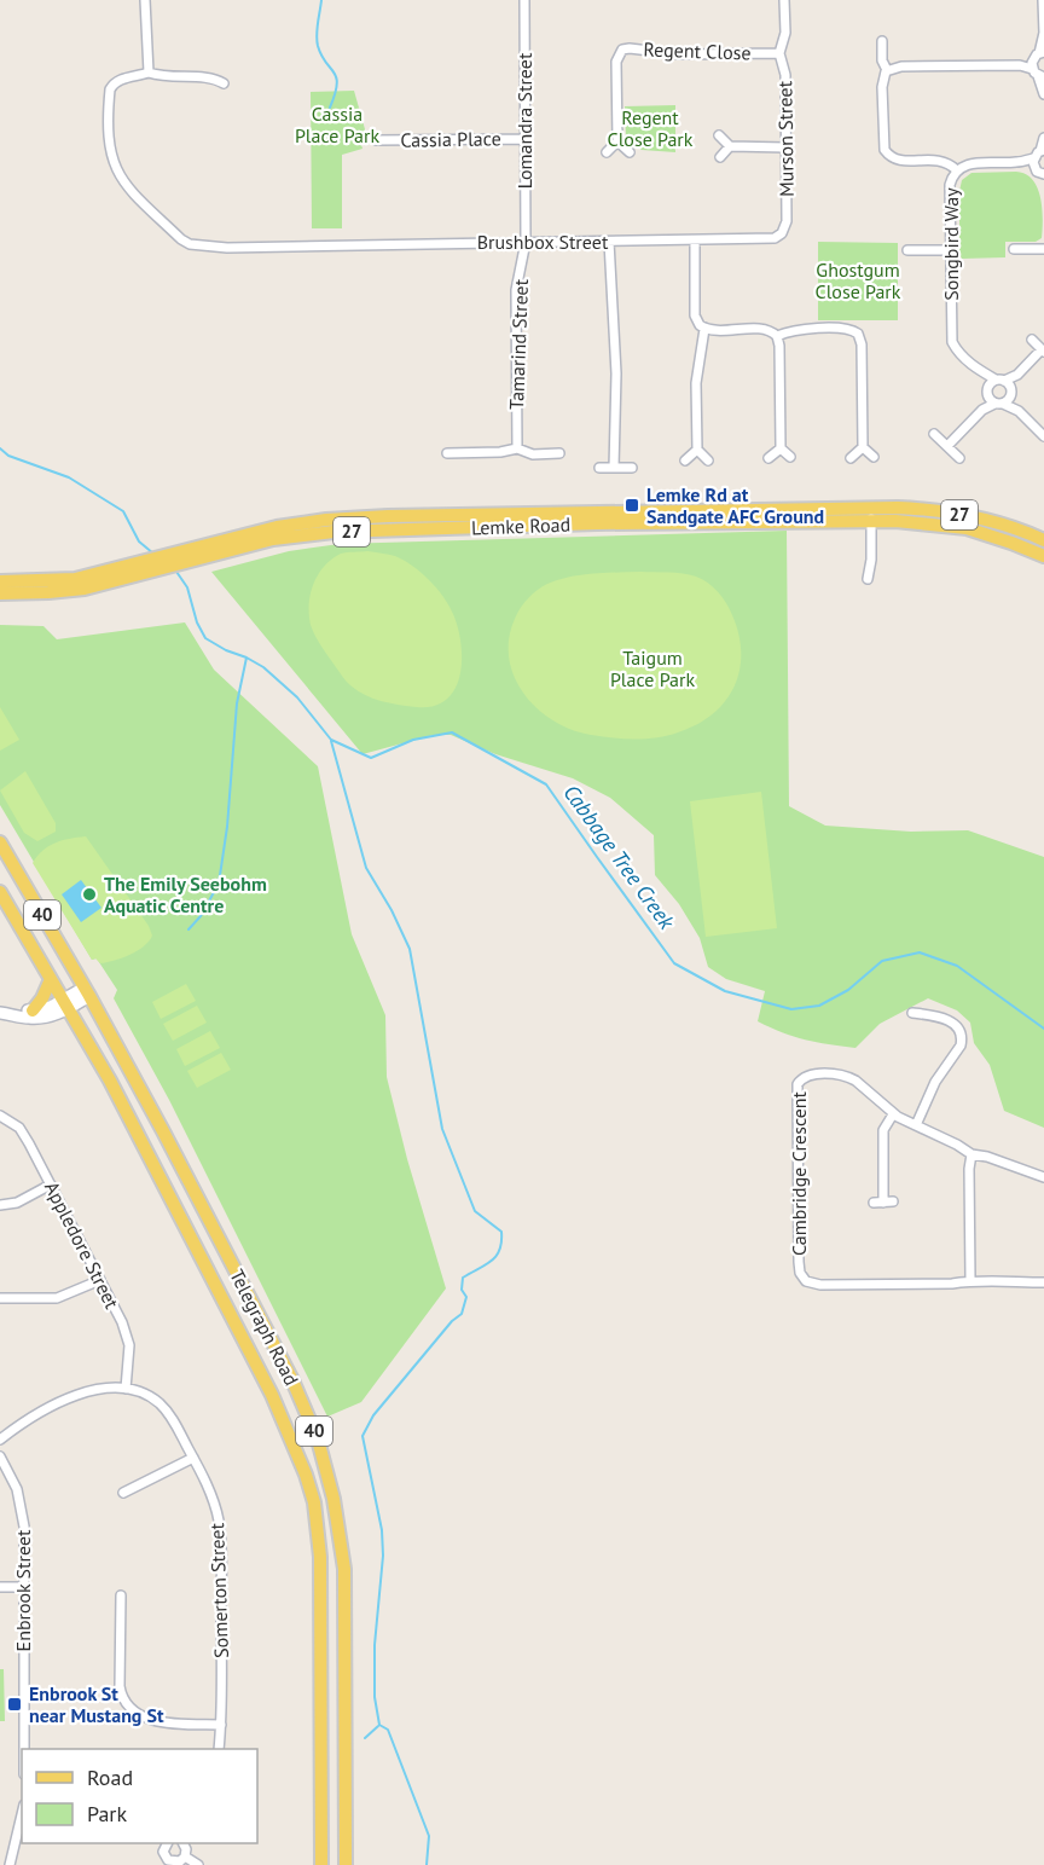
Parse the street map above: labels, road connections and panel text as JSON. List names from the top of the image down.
{
  "streets": {
    "main road": [
      "27",
      "Lemke Road",
      "40",
      "Telegraph Road"
    ],
    "street": [
      "Regent Close",
      "Lomandra Street",
      "Cassia Place",
      "Murson Street",
      "Brushbox Street",
      "Songbird Way",
      "Tamarind Street",
      "Cambridge Crescent",
      "Appledore Street",
      "Enbrook Street",
      "Somerton Street"
    ]
  },
  "crossings": [
    ["Regent Close", "Murson Street"],
    ["Lomandra Street", "Cassia Place"],
    ["Lomandra Street", "Brushbox Street"],
    ["Lomandra Street", "Tamarind Street"],
    ["Murson Street", "Brushbox Street"],
    ["Brushbox Street", "Tamarind Street"],
    ["Appledore Street", "Somerton Street"]
  ],
  "water": ["Cabbage Tree Creek"],
  "parks": [
    "Cassia Place Park",
    "Regent Close Park",
    "Ghostgum Close Park",
    "Taigum Place Park"
  ],
  "places": {
    "transit": ["Lemke Rd at Sandgate AFC Ground", "Enbrook St near Mustang St"],
    "other": ["The Emily Seebohm Aquatic Centre"]
  },
  "legend": ["Road", "Park"]
}
